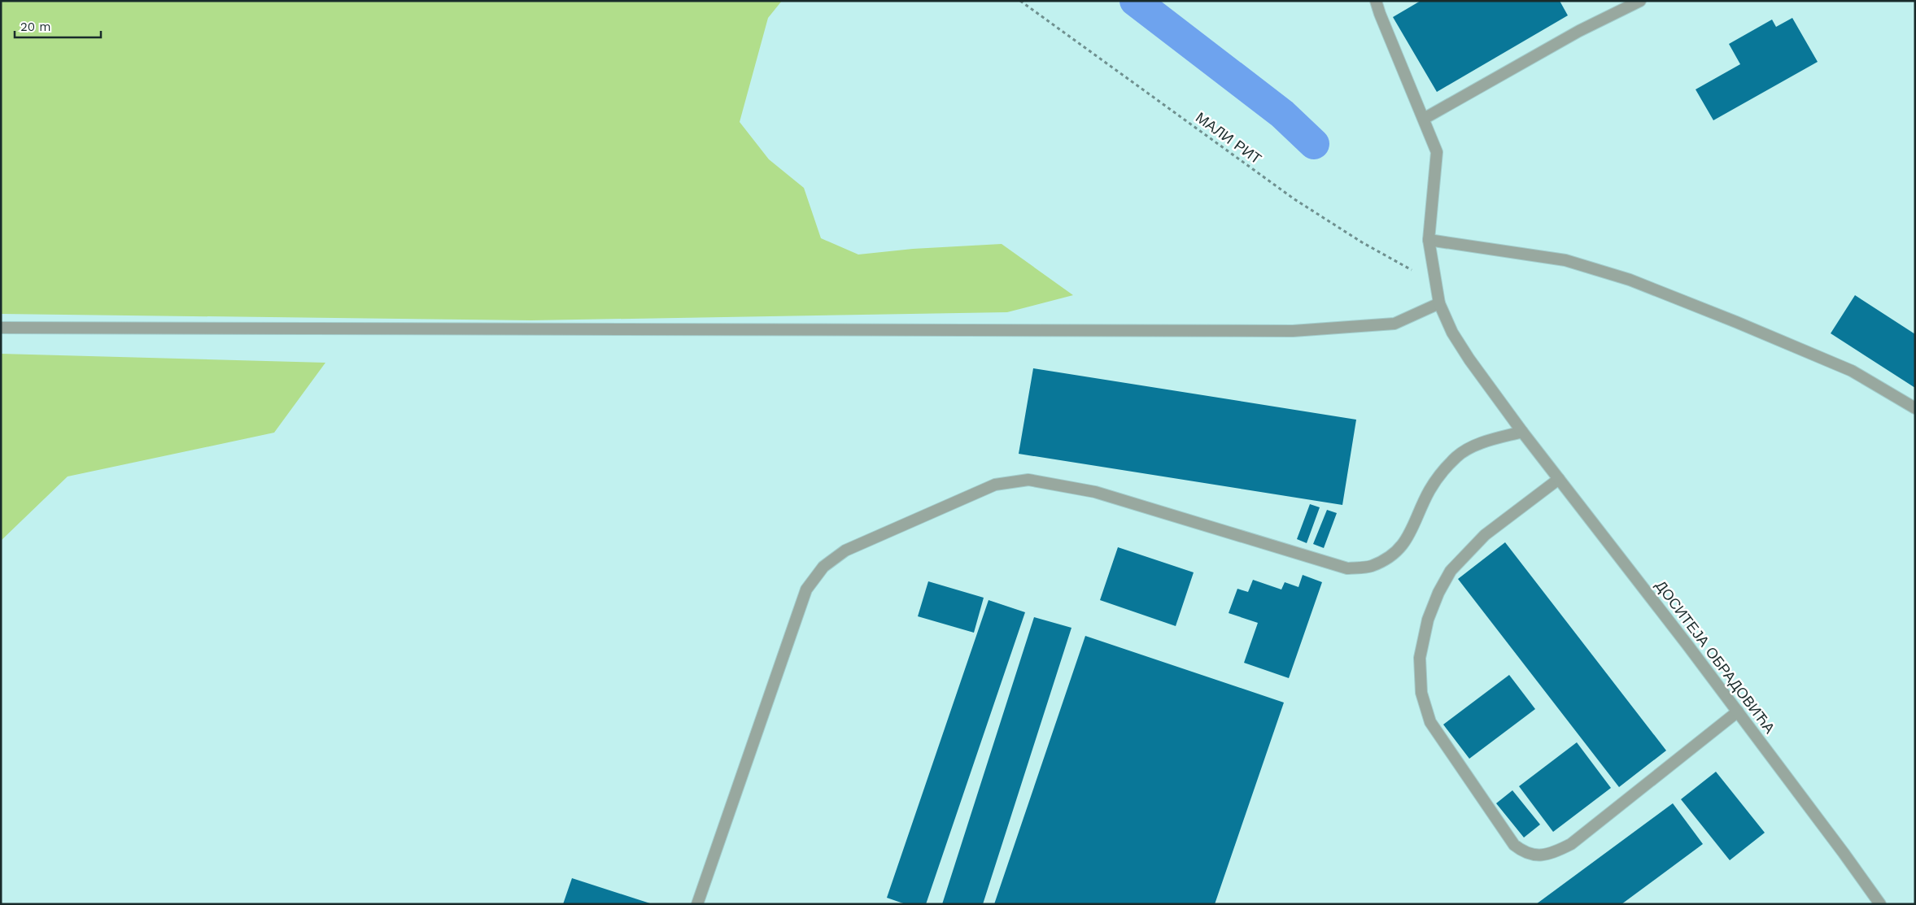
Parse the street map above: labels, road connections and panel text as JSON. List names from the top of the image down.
{
  "streets": {
    "street": ["ДОСИТЕЈА ОБРАДОВИЋА"],
    "path": ["МАЛИ РИТ"]
  },
  "crossings": [
    ["МАЛИ РИТ", "ДОСИТЕЈА ОБРАДОВИЋА"]
  ],
  "scale_bar": "20 m"
}
